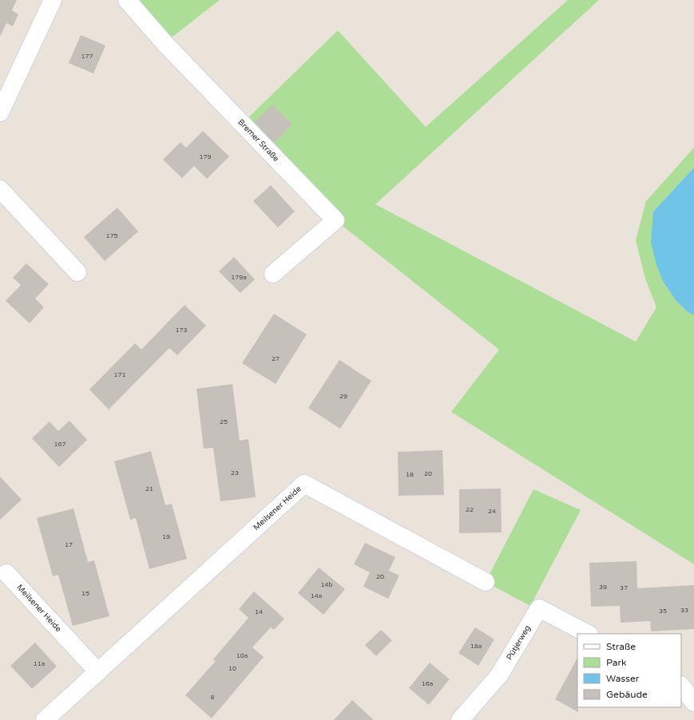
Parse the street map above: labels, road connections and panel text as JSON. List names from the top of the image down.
{
  "streets": {
    "street": ["Bremer Straße", "Meilsener Heide", "Pütjerweg"]
  },
  "house_numbers": [
    "177",
    "179",
    "175",
    "179a",
    "173",
    "27",
    "171",
    "29",
    "25",
    "167",
    "23",
    "20",
    "18",
    "21",
    "22",
    "24",
    "19",
    "17",
    "20",
    "14b",
    "39",
    "37",
    "15",
    "14a",
    "33",
    "35",
    "14",
    "18a",
    "10a",
    "11a",
    "10",
    "16a",
    "8"
  ],
  "legend": [
    "Straße",
    "Park",
    "Wasser",
    "Gebäude"
  ]
}
